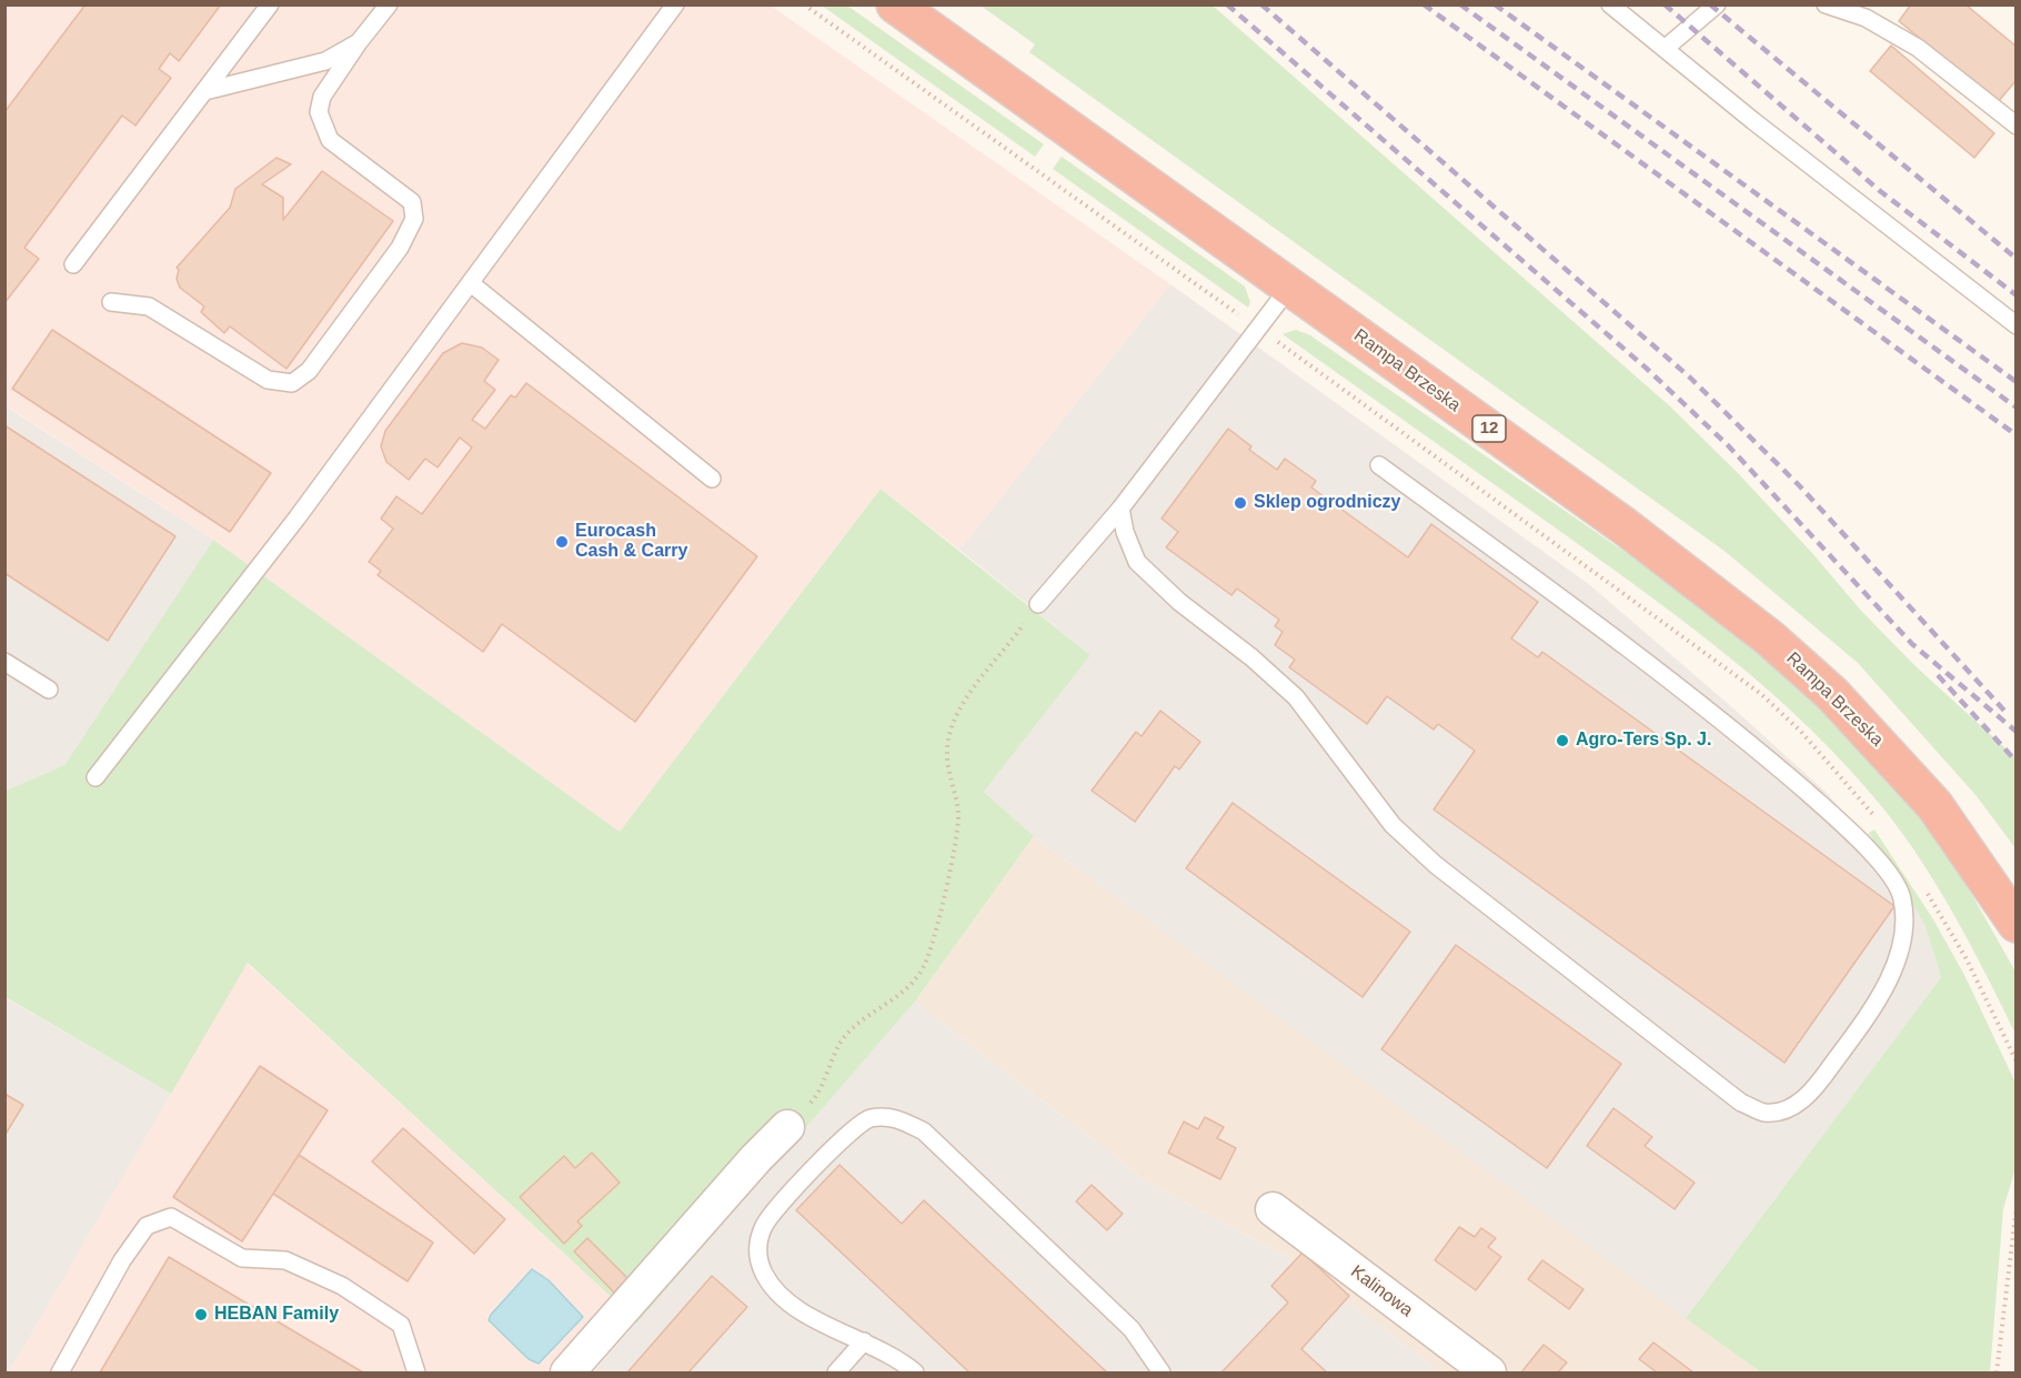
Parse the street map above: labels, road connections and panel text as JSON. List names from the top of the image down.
{
  "streets": {
    "highway": ["Rampa Brzeska", "12"],
    "street": ["Kalinowa"]
  },
  "places": [
    "Sklep ogrodniczy",
    "Eurocash Cash & Carry",
    "Agro-Ters Sp. J.",
    "HEBAN Family"
  ]
}
